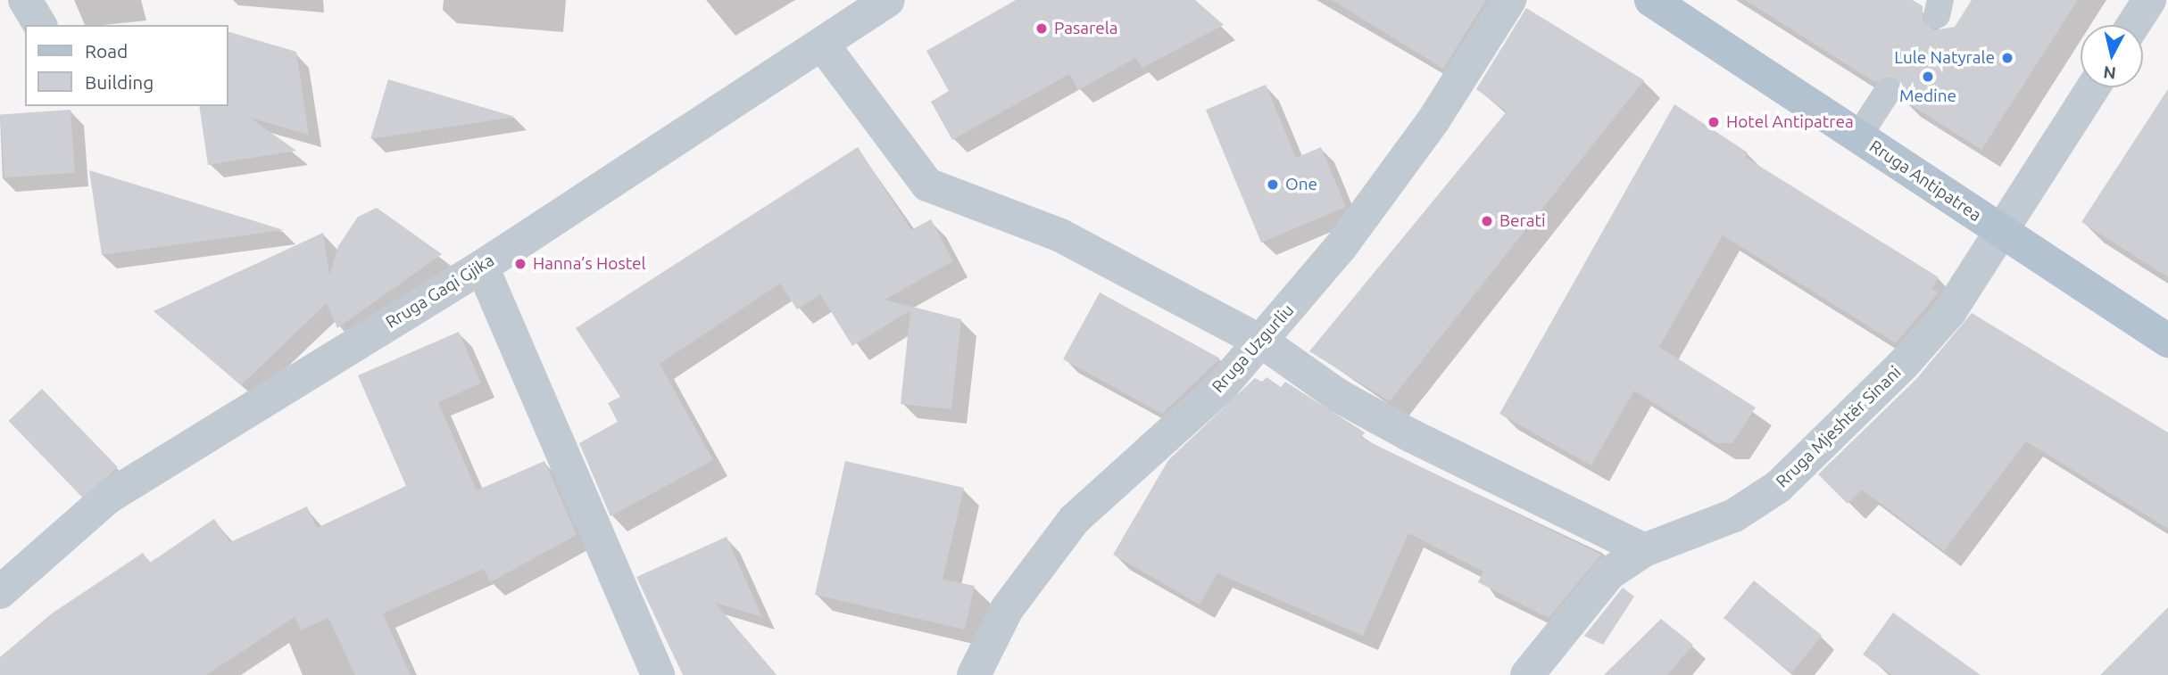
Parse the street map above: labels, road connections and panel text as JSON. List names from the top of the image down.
{
  "streets": {
    "main road": ["Rruga Antipatrea"],
    "street": ["Rruga Gaqi Gjika", "Rruga Uzgurliu", "Rruga Mjeshtër Sinani"]
  },
  "crossings": [
    ["Rruga Antipatrea", "Rruga Mjeshtër Sinani"]
  ],
  "places": [
    "Pasarela",
    "Lule Natyrale",
    "Medine",
    "Hotel Antipatrea",
    "One",
    "Berati",
    "Hanna’s Hostel"
  ],
  "legend": ["Road", "Building"],
  "north": "bottom"
}
